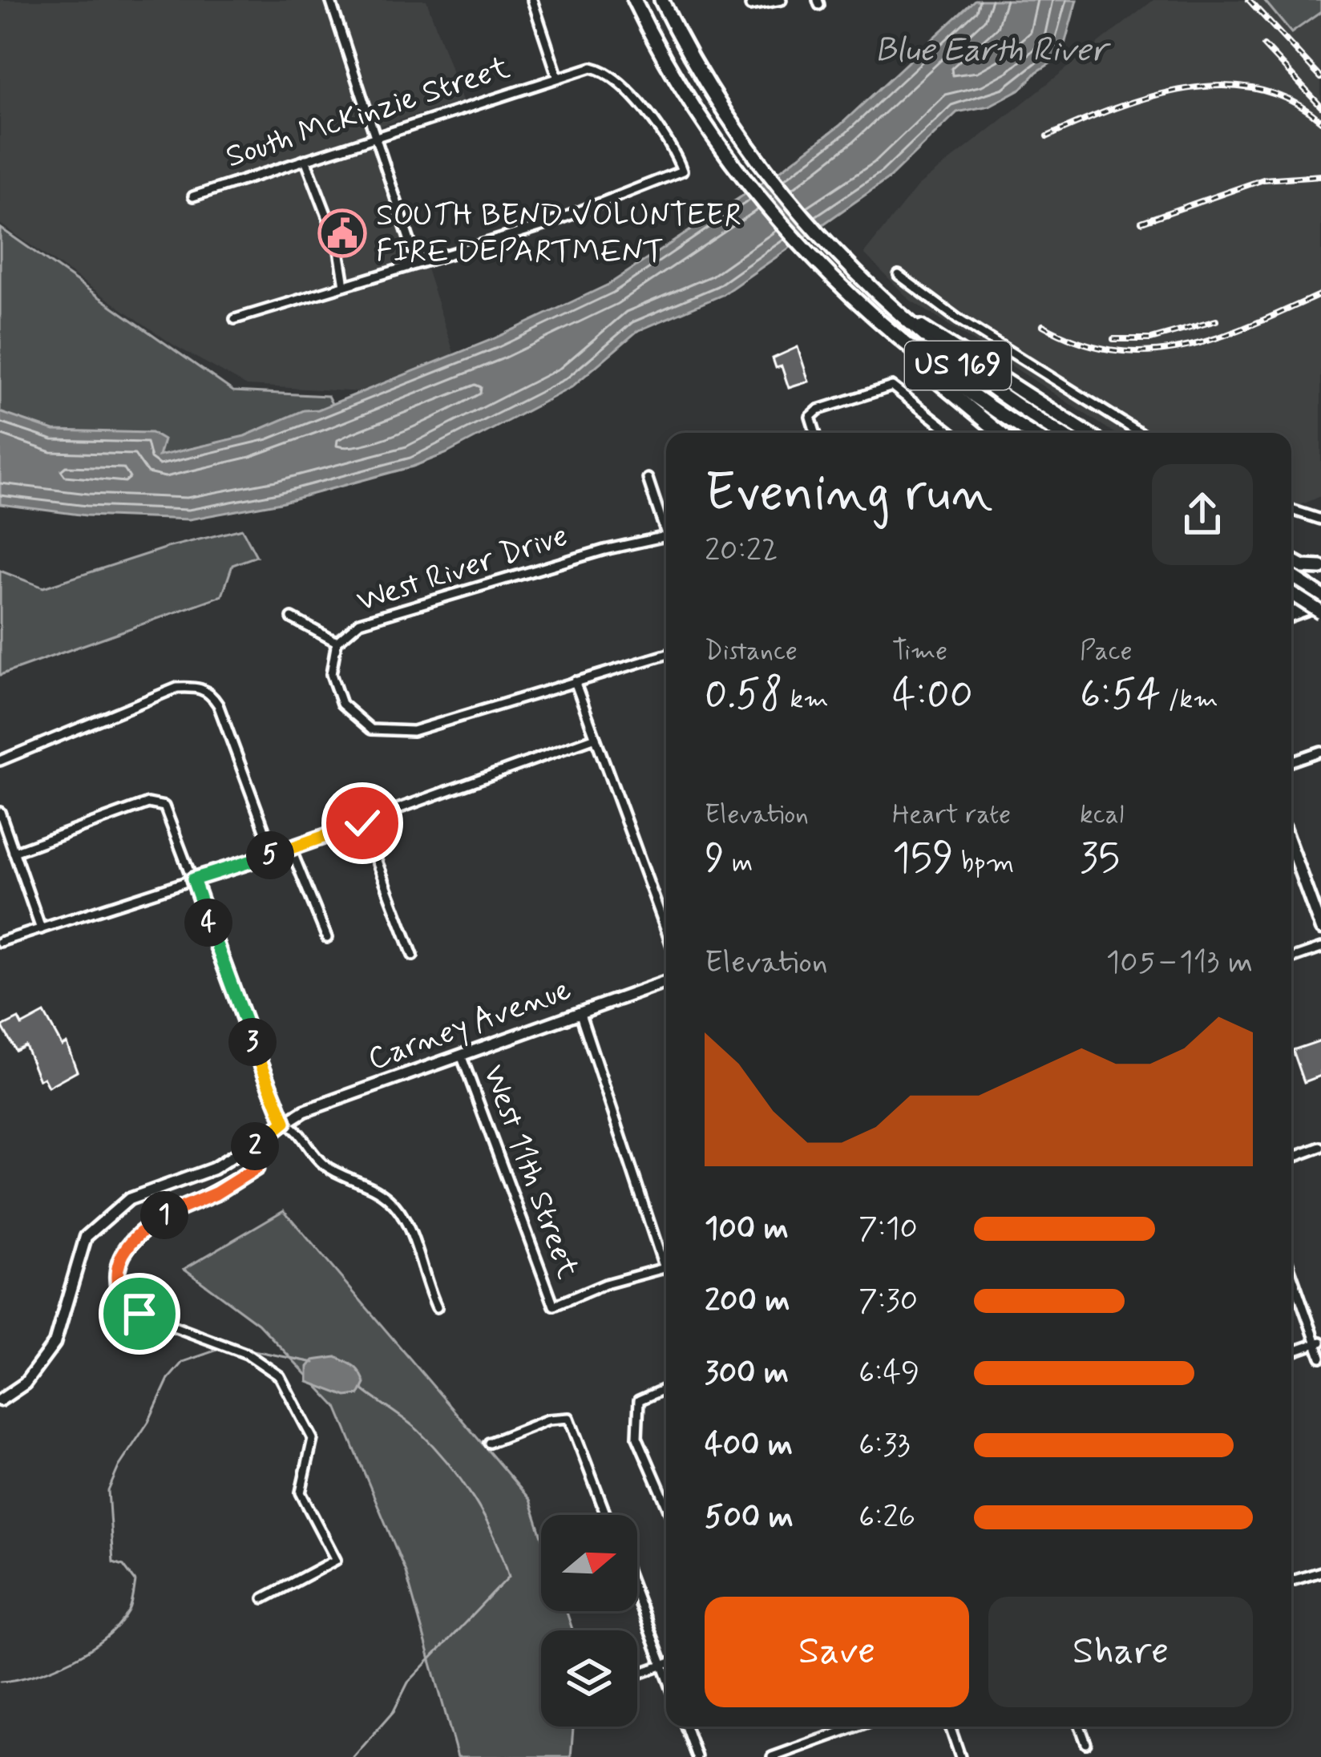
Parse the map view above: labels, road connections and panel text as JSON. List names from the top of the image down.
{
  "streets": {
    "highway": ["US 169"],
    "main road": ["Carney Avenue"],
    "street": ["South McKinzie Street", "West River Drive", "West 11th Street"]
  },
  "crossings": [
    ["Carney Avenue", "West 11th Street"]
  ],
  "water": ["Blue Earth River"],
  "places": {
    "public building": ["SOUTH BEND VOLUNTEER FIRE DEPARTMENT"]
  },
  "north": "right",
  "page": {
    "heading": ["Evening run", "20:22"],
    "stats": [
      ["Distance", "0.58 km"],
      ["Time", "4:00"],
      ["Pace", "6:54 /km"],
      ["Elevation", "9 m"],
      ["Heart rate", "159 bpm"],
      ["kcal", "35"]
    ],
    "pins": [
      "5",
      "4",
      "3",
      "2",
      "1"
    ],
    "chart": ["Elevation", "105–113 m"],
    "list": [
      {
        "name": "100 m",
        "note": "7:10"
      },
      {
        "name": "200 m",
        "note": "7:30"
      },
      {
        "name": "300 m",
        "note": "6:49"
      },
      {
        "name": "400 m",
        "note": "6:33"
      },
      {
        "name": "500 m",
        "note": "6:26"
      }
    ],
    "buttons": ["Save", "Share"]
  }
}
